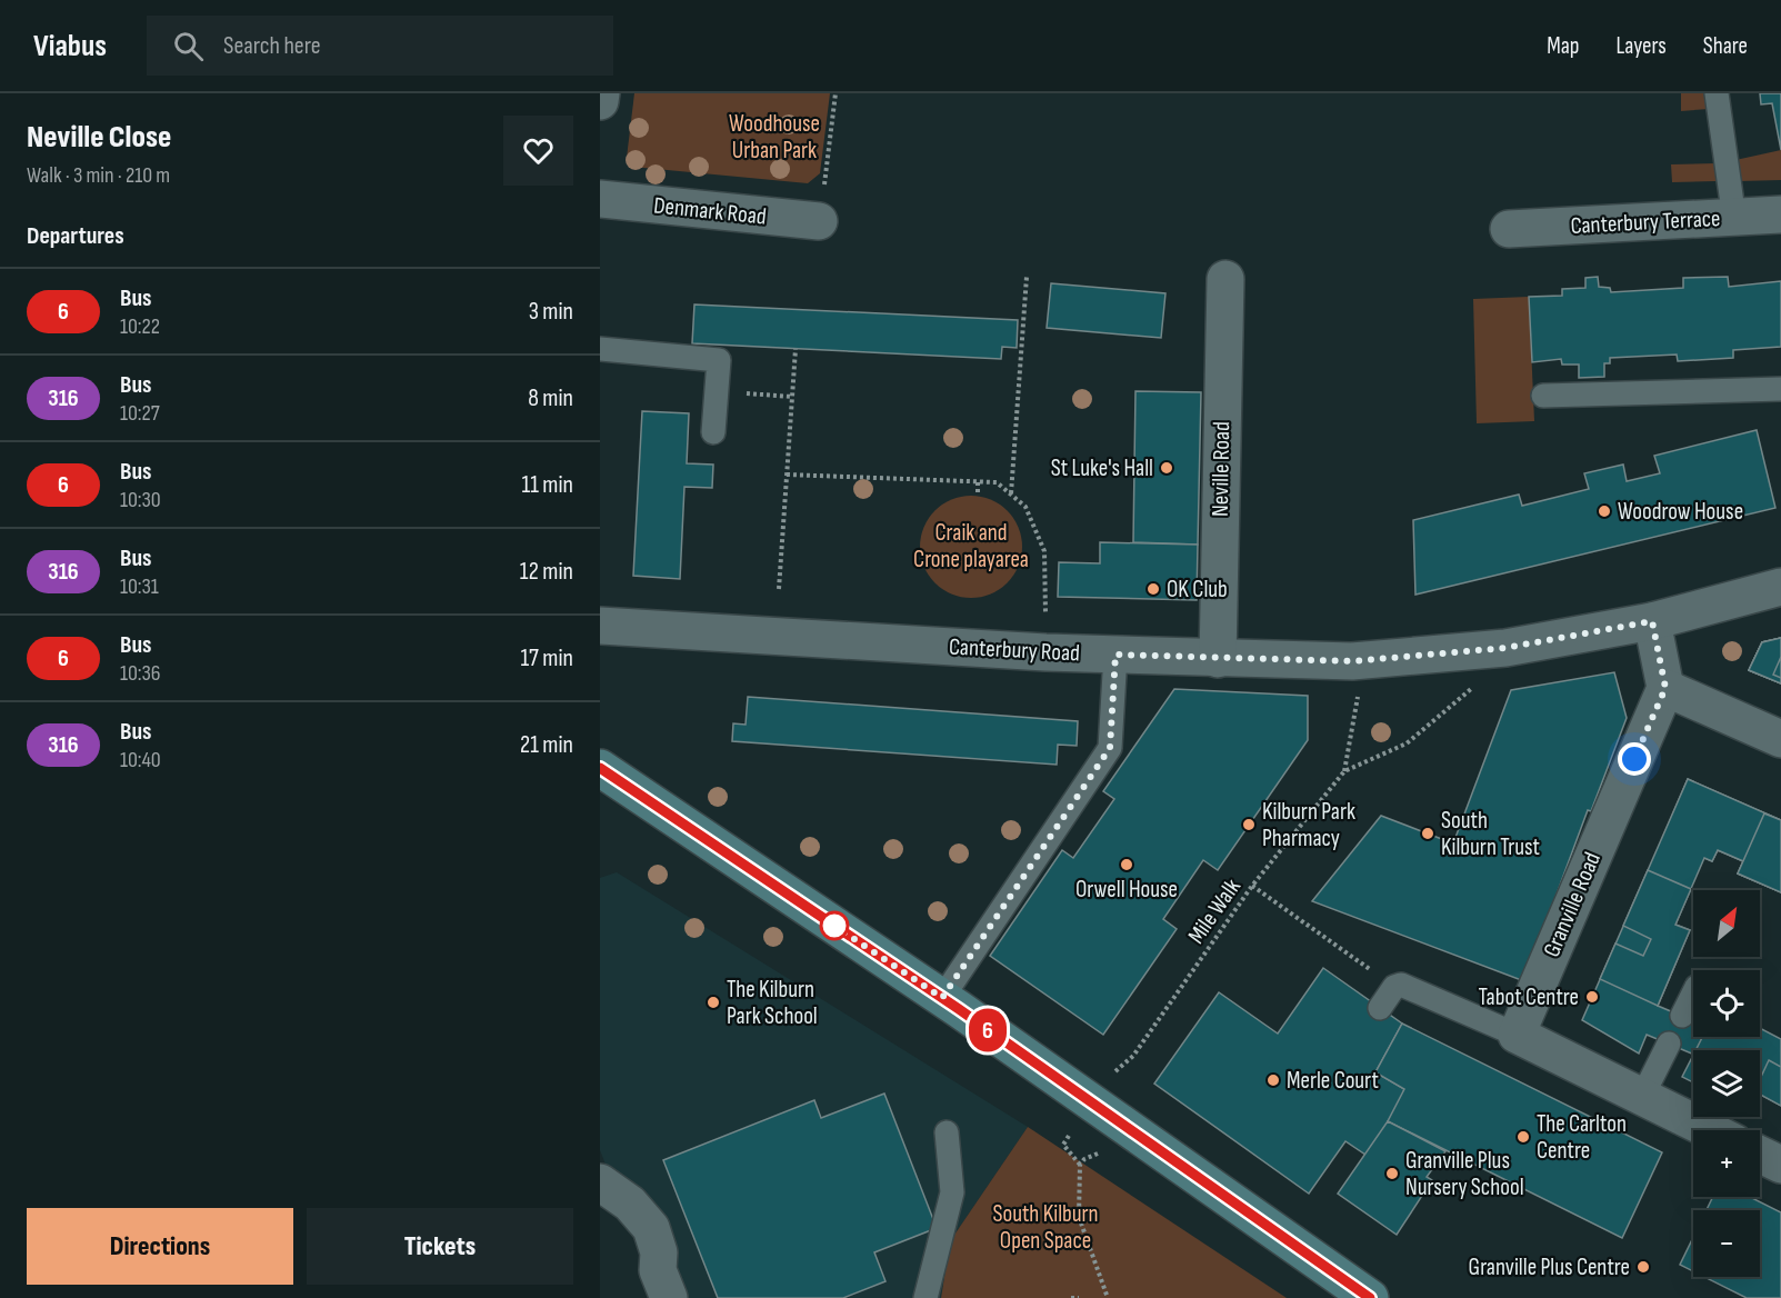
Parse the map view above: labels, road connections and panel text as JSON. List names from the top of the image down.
{
  "streets": {
    "street": [
      "Denmark Road",
      "Canterbury Terrace",
      "Neville Road",
      "Canterbury Road",
      "Granville Road"
    ],
    "path": ["Mile Walk"]
  },
  "crossings": [
    ["Neville Road", "Canterbury Road"],
    ["Canterbury Road", "Mile Walk"]
  ],
  "parks": ["Woodhouse Urban Park", "Craik and Crone playarea", "South Kilburn Open Space"],
  "places": [
    "St Luke's Hall",
    "Woodrow House",
    "OK Club",
    "Kilburn Park Pharmacy",
    "South Kilburn Trust",
    "Orwell House",
    "Tabot Centre",
    "The Kilburn Park School",
    "Merle Court",
    "The Carlton Centre",
    "Granville Plus Nursery School",
    "Granville Plus Centre"
  ],
  "lines": ["bus line 6"],
  "north": "top right",
  "page": {
    "header": "Viabus",
    "search": "Search here",
    "nav": ["Map", "Layers", "Share"],
    "heading": [
      ["Neville Close", "Walk · 3 min · 210 m"],
      "Departures"
    ],
    "on_map": "6",
    "list": [
      {
        "mark": "6",
        "name": "Bus",
        "note": "10:22",
        "value": "3 min"
      },
      {
        "mark": "316",
        "name": "Bus",
        "note": "10:27",
        "value": "8 min"
      },
      {
        "mark": "6",
        "name": "Bus",
        "note": "10:30",
        "value": "11 min"
      },
      {
        "mark": "316",
        "name": "Bus",
        "note": "10:31",
        "value": "12 min"
      },
      {
        "mark": "6",
        "name": "Bus",
        "note": "10:36",
        "value": "17 min"
      },
      {
        "mark": "316",
        "name": "Bus",
        "note": "10:40",
        "value": "21 min"
      }
    ],
    "map_buttons": ["+", "−"],
    "buttons": ["Directions", "Tickets"]
  }
}
